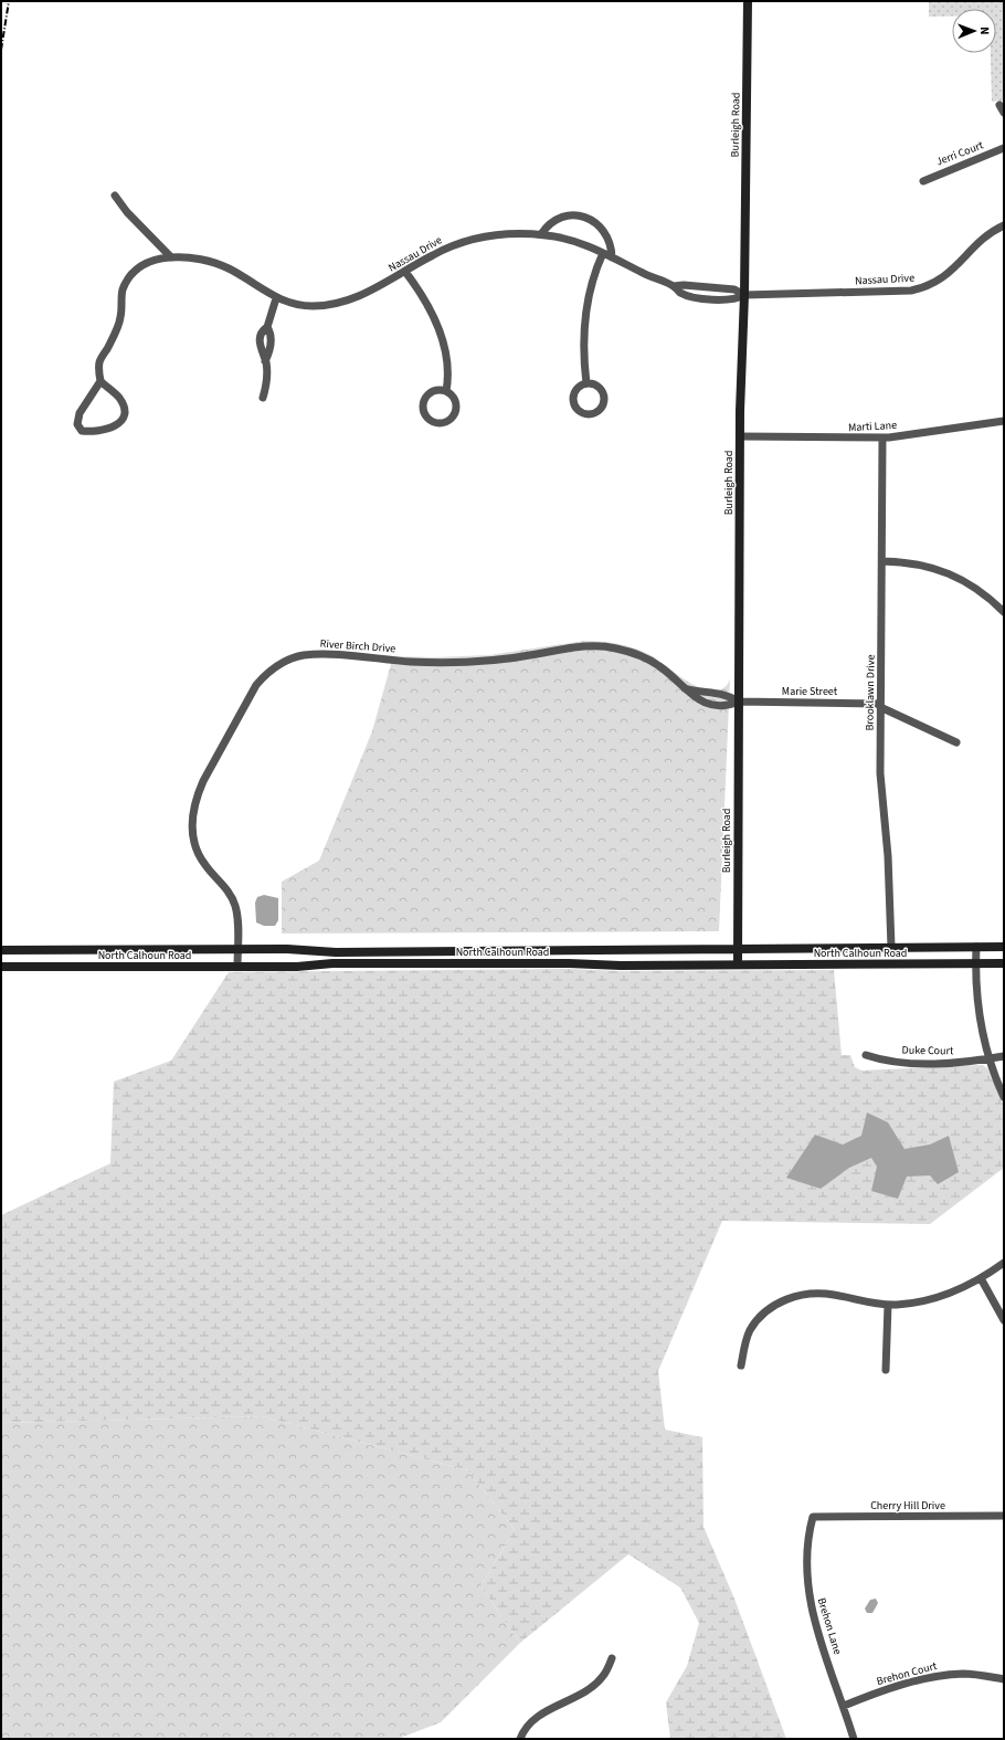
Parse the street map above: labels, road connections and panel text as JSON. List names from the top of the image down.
{
  "streets": {
    "main road": ["Burleigh Road", "North Calhoun Road"],
    "street": [
      "Jerri Court",
      "Nassau Drive",
      "Marti Lane",
      "River Birch Drive",
      "Marie Street",
      "Brooklawn Drive",
      "Duke Court",
      "Cherry Hill Drive",
      "Brehon Lane",
      "Brehon Court"
    ]
  },
  "crossings": [
    ["Burleigh Road", "Nassau Drive"],
    ["Burleigh Road", "Marti Lane"],
    ["Burleigh Road", "River Birch Drive"],
    ["Burleigh Road", "Marie Street"],
    ["Burleigh Road", "North Calhoun Road"],
    ["Marti Lane", "Brooklawn Drive"],
    ["River Birch Drive", "Marie Street"],
    ["River Birch Drive", "North Calhoun Road"],
    ["Marie Street", "Brooklawn Drive"],
    ["Brooklawn Drive", "North Calhoun Road"],
    ["Cherry Hill Drive", "Brehon Lane"],
    ["Brehon Lane", "Brehon Court"]
  ],
  "north": "right"
}
